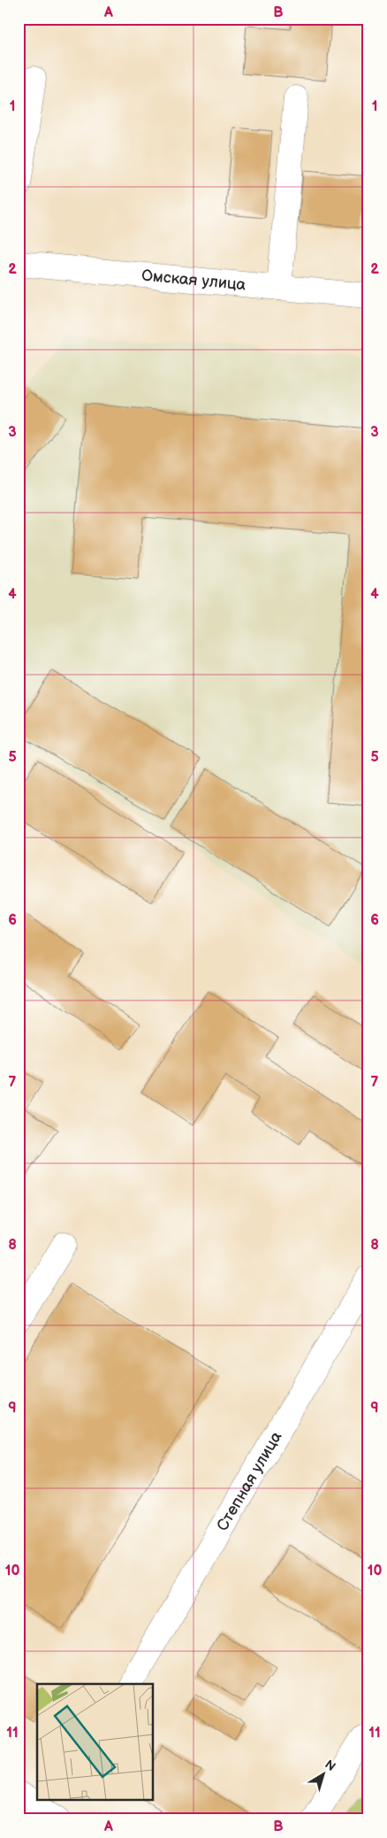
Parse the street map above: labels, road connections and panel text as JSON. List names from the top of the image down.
{
  "streets": {
    "street": ["Омская улица", "Степная улица"]
  },
  "north": "top right",
  "grid": {
    "columns": ["A", "B"],
    "rows": [
      "1",
      "2",
      "3",
      "4",
      "5",
      "6",
      "7",
      "8",
      "9",
      "10",
      "11"
    ]
  }
}
